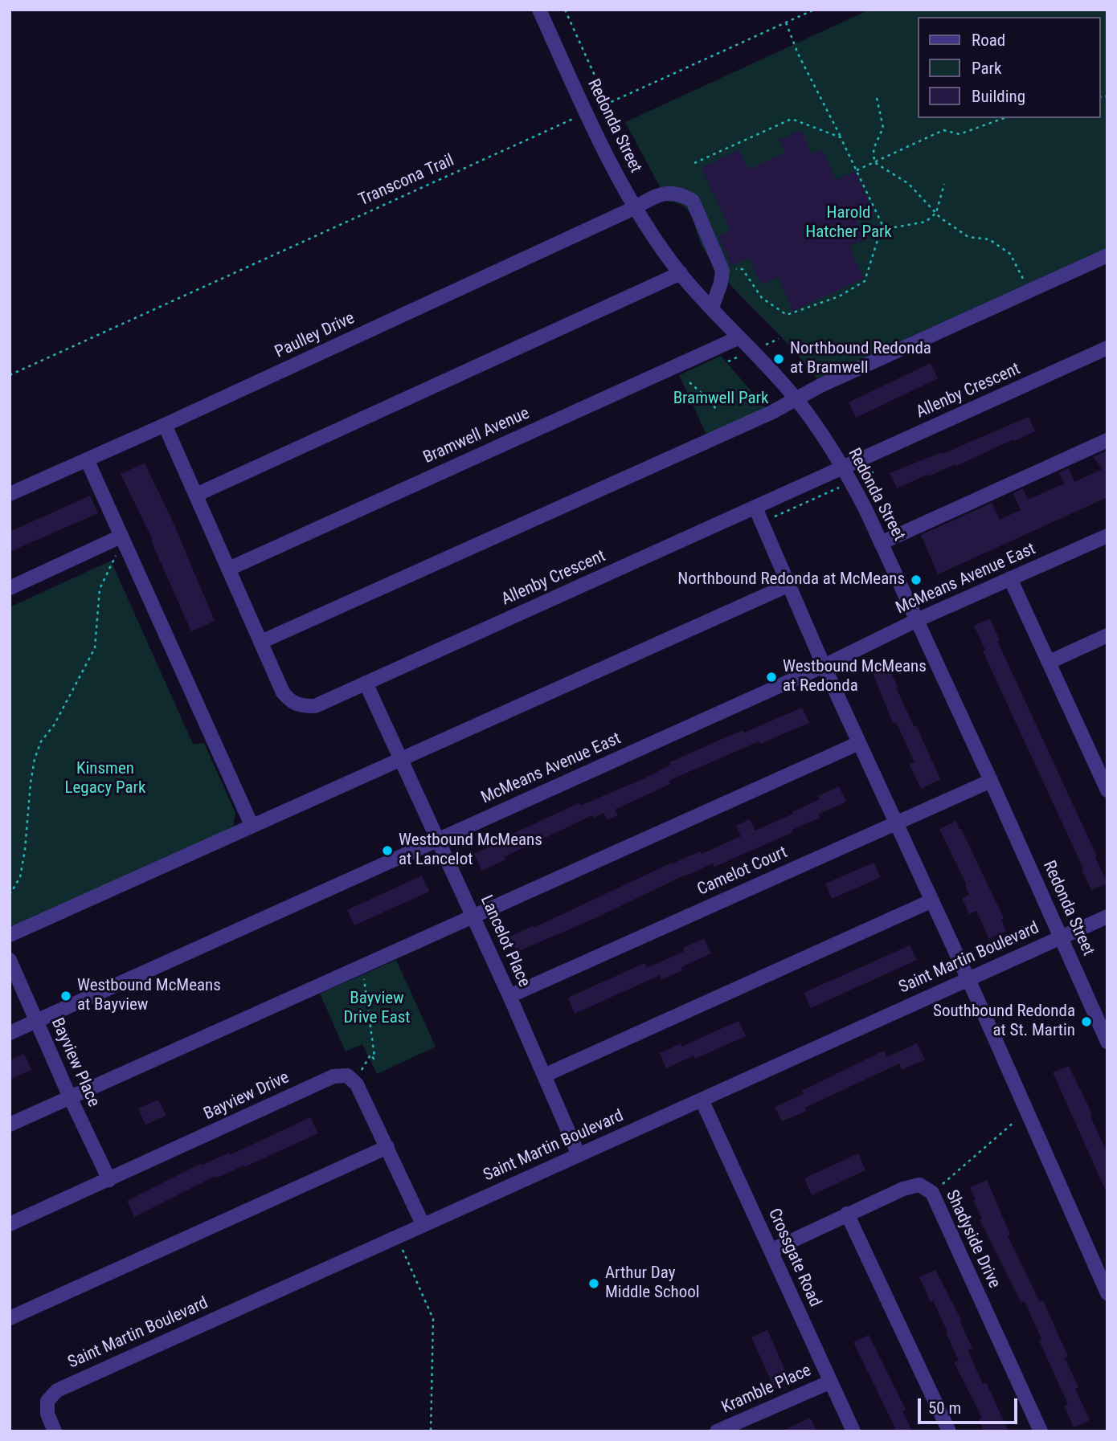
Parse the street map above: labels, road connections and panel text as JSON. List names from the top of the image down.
{
  "streets": {
    "street": [
      "Redonda Street",
      "Paulley Drive",
      "Allenby Crescent",
      "Bramwell Avenue",
      "McMeans Avenue East",
      "Camelot Court",
      "Lancelot Place",
      "Saint Martin Boulevard",
      "Bayview Place",
      "Bayview Drive",
      "Shadyside Drive",
      "Crossgate Road",
      "Kramble Place"
    ],
    "path": ["Transcona Trail"]
  },
  "crossings": [
    ["Redonda Street", "Transcona Trail"],
    ["Redonda Street", "Paulley Drive"],
    ["Redonda Street", "Allenby Crescent"],
    ["Redonda Street", "Bramwell Avenue"],
    ["Redonda Street", "McMeans Avenue East"],
    ["Redonda Street", "Camelot Court"],
    ["Redonda Street", "Saint Martin Boulevard"],
    ["Paulley Drive", "Allenby Crescent"],
    ["Allenby Crescent", "Bramwell Avenue"],
    ["Allenby Crescent", "Lancelot Place"],
    ["McMeans Avenue East", "Lancelot Place"],
    ["McMeans Avenue East", "Bayview Place"],
    ["Camelot Court", "Lancelot Place"],
    ["Lancelot Place", "Saint Martin Boulevard"],
    ["Saint Martin Boulevard", "Crossgate Road"],
    ["Bayview Place", "Bayview Drive"],
    ["Shadyside Drive", "Crossgate Road"],
    ["Crossgate Road", "Kramble Place"]
  ],
  "parks": [
    "Harold Hatcher Park",
    "Bramwell Park",
    "Kinsmen Legacy Park",
    "Bayview Drive East"
  ],
  "places": [
    "Northbound Redonda at Bramwell",
    "Northbound Redonda at McMeans",
    "Westbound McMeans at Redonda",
    "Westbound McMeans at Lancelot",
    "Westbound McMeans at Bayview",
    "Southbound Redonda at St. Martin",
    "Arthur Day Middle School"
  ],
  "legend": ["Road", "Park", "Building"],
  "scale_bar": "50 m"
}
